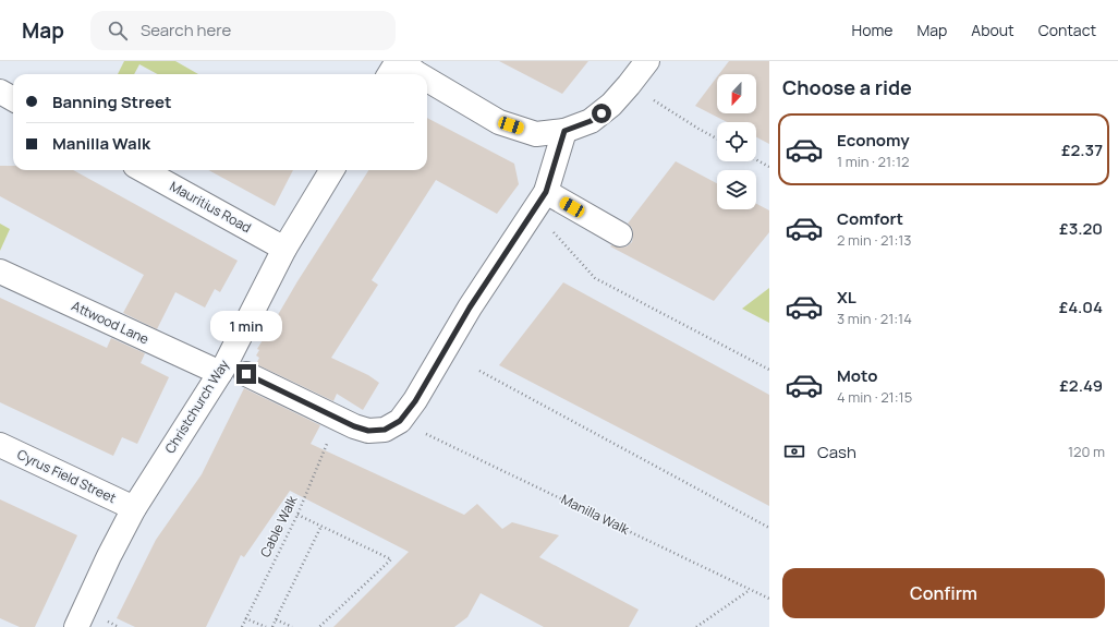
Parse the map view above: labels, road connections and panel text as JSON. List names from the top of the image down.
{
  "streets": {
    "street": [
      "Mauritius Road",
      "Attwood Lane",
      "Christchurch Way",
      "Cyrus Field Street"
    ],
    "path": ["Manilla Walk", "Cable Walk"]
  },
  "crossings": [
    ["Mauritius Road", "Christchurch Way"],
    ["Attwood Lane", "Christchurch Way"],
    ["Christchurch Way", "Cyrus Field Street"]
  ],
  "north": "bottom",
  "page": {
    "header": "Map",
    "search": "Search here",
    "nav": [
      "Home",
      "Map",
      "About",
      "Contact"
    ],
    "heading": "Choose a ride",
    "banner": ["Banning Street", "Manilla Walk"],
    "list": [
      {
        "name": "Economy",
        "note": "1 min · 21:12",
        "value": "£2.37"
      },
      {
        "name": "Comfort",
        "note": "2 min · 21:13",
        "value": "£3.20"
      },
      {
        "name": "XL",
        "note": "3 min · 21:14",
        "value": "£4.04"
      },
      {
        "name": "Moto",
        "note": "4 min · 21:15",
        "value": "£2.49"
      }
    ],
    "bubble": "1 min",
    "pay": ["Cash", "120 m"],
    "buttons": "Confirm"
  }
}
